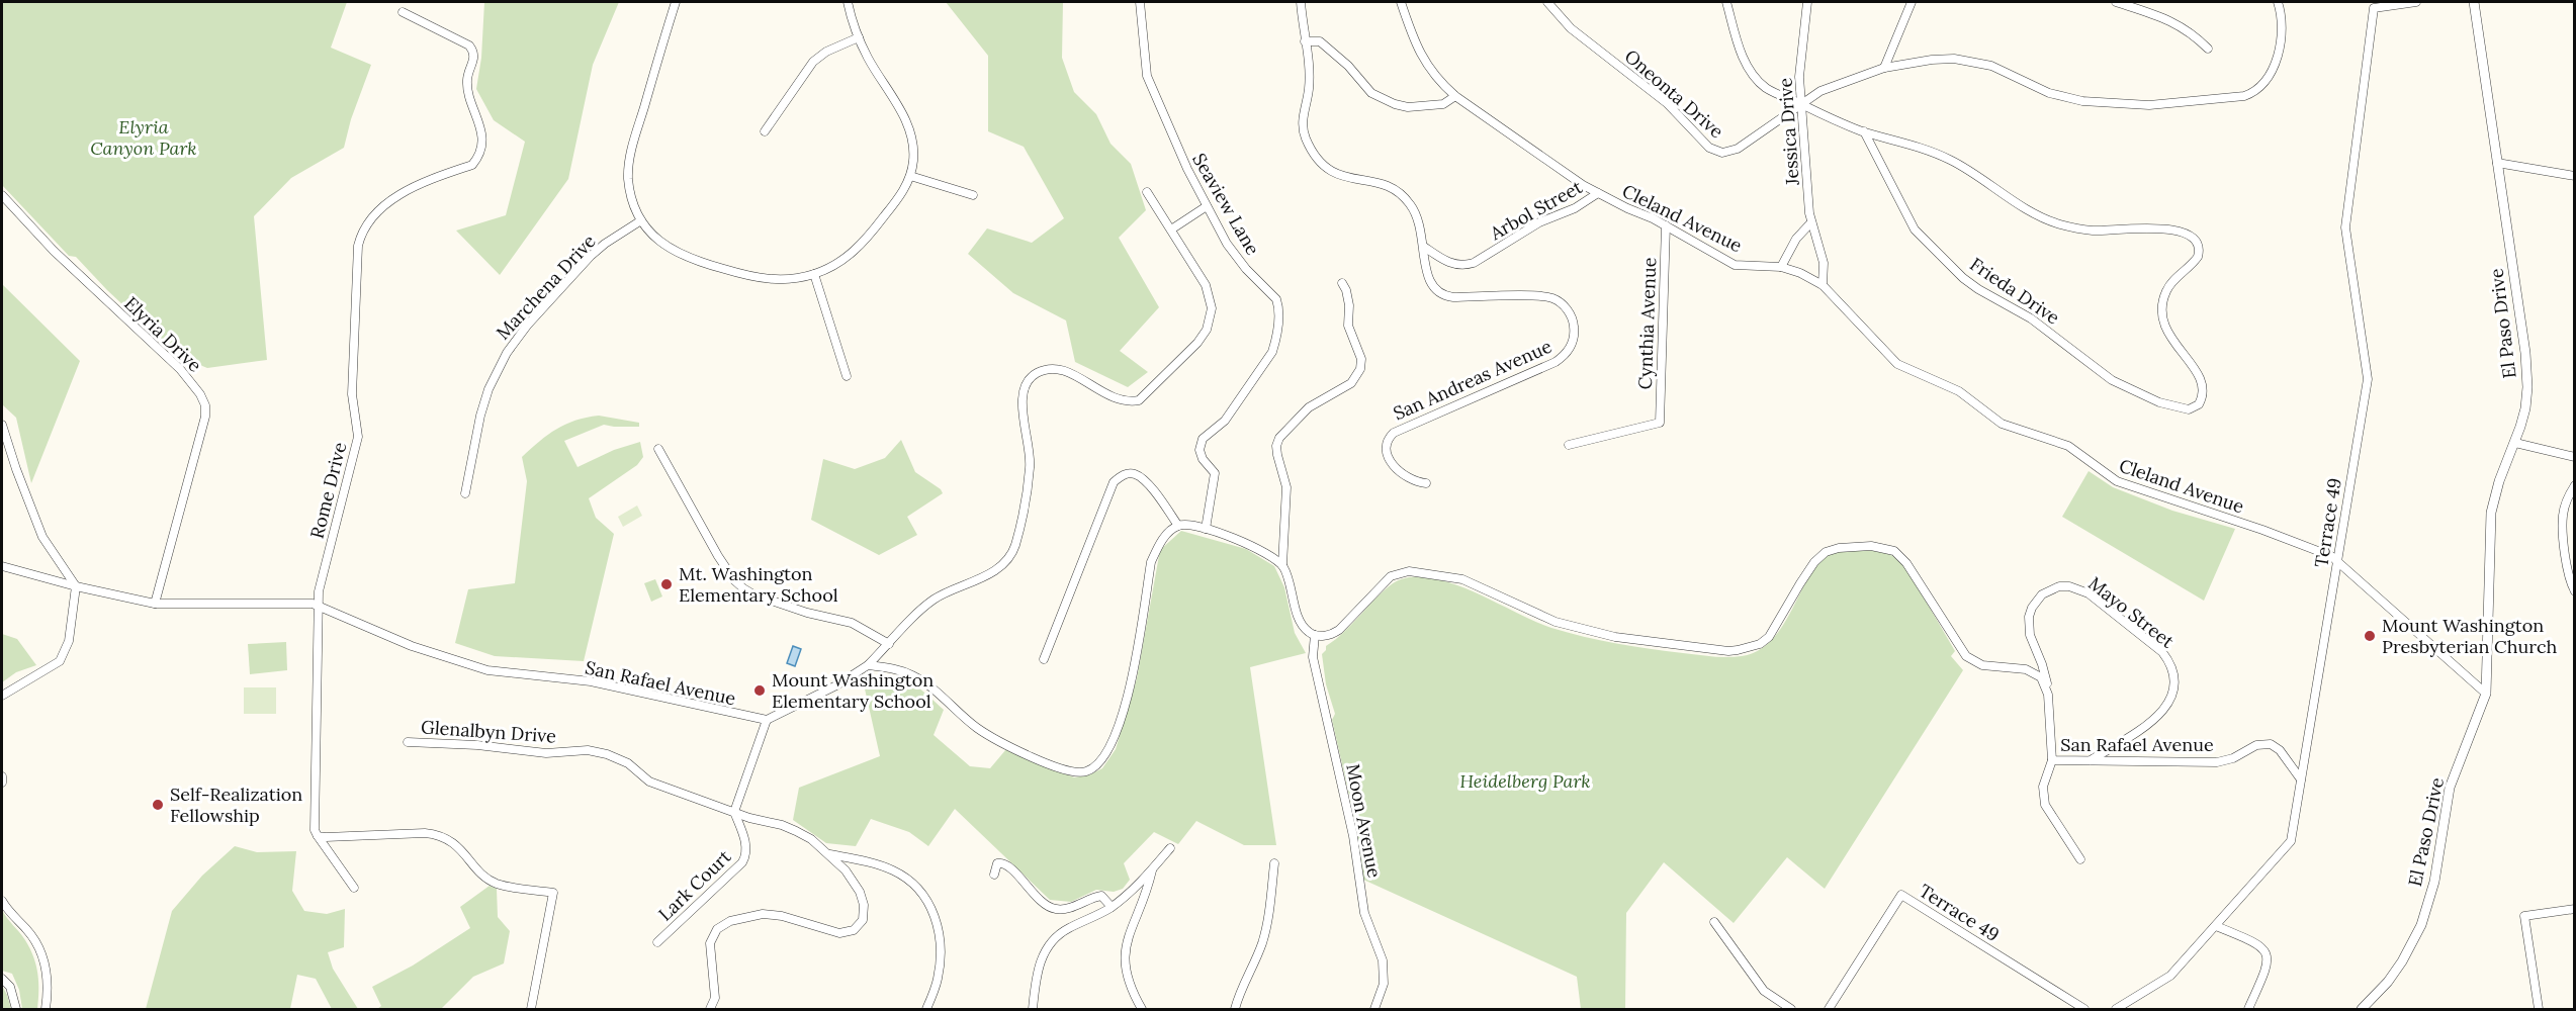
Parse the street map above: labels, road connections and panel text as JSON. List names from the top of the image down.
{
  "streets": {
    "street": [
      "Oneonta Drive",
      "Jessica Drive",
      "Seaview Lane",
      "Arbol Street",
      "Cleland Avenue",
      "Marchena Drive",
      "Frieda Drive",
      "Cynthia Avenue",
      "El Paso Drive",
      "Elyria Drive",
      "San Andreas Avenue",
      "Rome Drive",
      "Terrace 49",
      "Mayo Street",
      "San Rafael Avenue",
      "Glenalbyn Drive",
      "Moon Avenue",
      "Lark Court"
    ]
  },
  "crossings": [
    ["Oneonta Drive", "Jessica Drive"],
    ["Jessica Drive", "Cleland Avenue"],
    ["Arbol Street", "Cleland Avenue"],
    ["Arbol Street", "San Andreas Avenue"],
    ["Cleland Avenue", "Cynthia Avenue"],
    ["Cleland Avenue", "El Paso Drive"],
    ["Cleland Avenue", "Terrace 49"],
    ["Elyria Drive", "San Rafael Avenue"],
    ["Rome Drive", "San Rafael Avenue"],
    ["Terrace 49", "San Rafael Avenue"],
    ["Mayo Street", "San Rafael Avenue"],
    ["Glenalbyn Drive", "Lark Court"]
  ],
  "parks": ["Elyria Canyon Park", "Heidelberg Park"],
  "places": [
    "Mt. Washington Elementary School",
    "Mount Washington Presbyterian Church",
    "Mount Washington Elementary School",
    "Self-Realization Fellowship"
  ]
}
